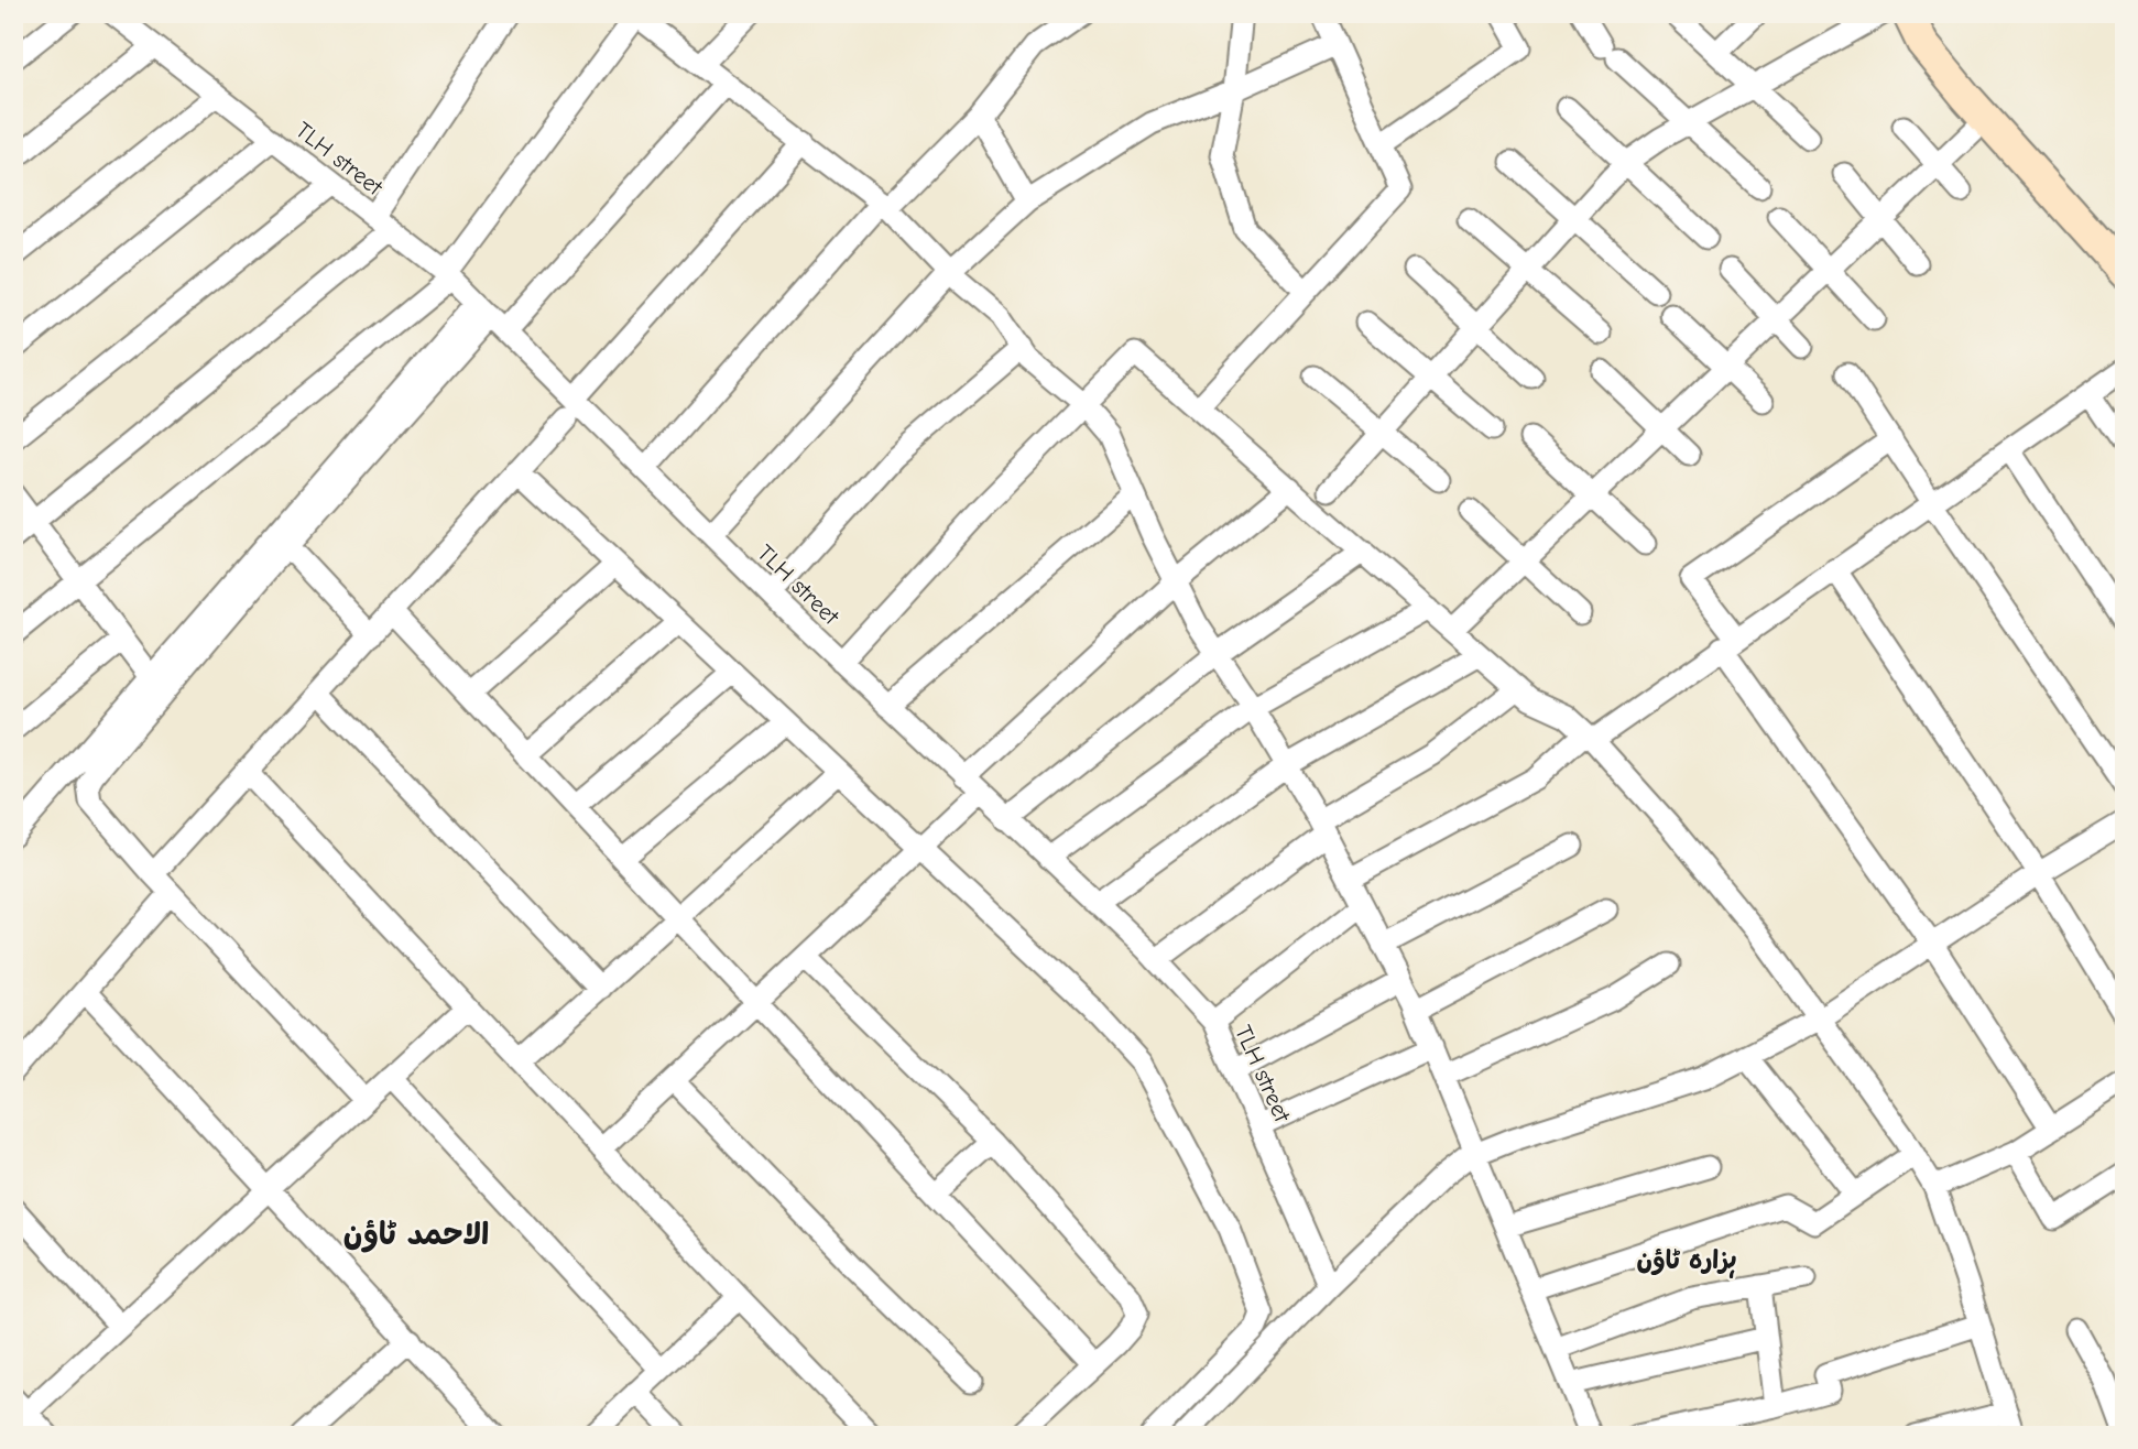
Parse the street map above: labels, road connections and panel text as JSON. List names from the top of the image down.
{
  "streets": {
    "street": ["TLH street"]
  },
  "districts": ["الاحمد ٹاؤن", "ہزارہ ٹاؤن"]
}
